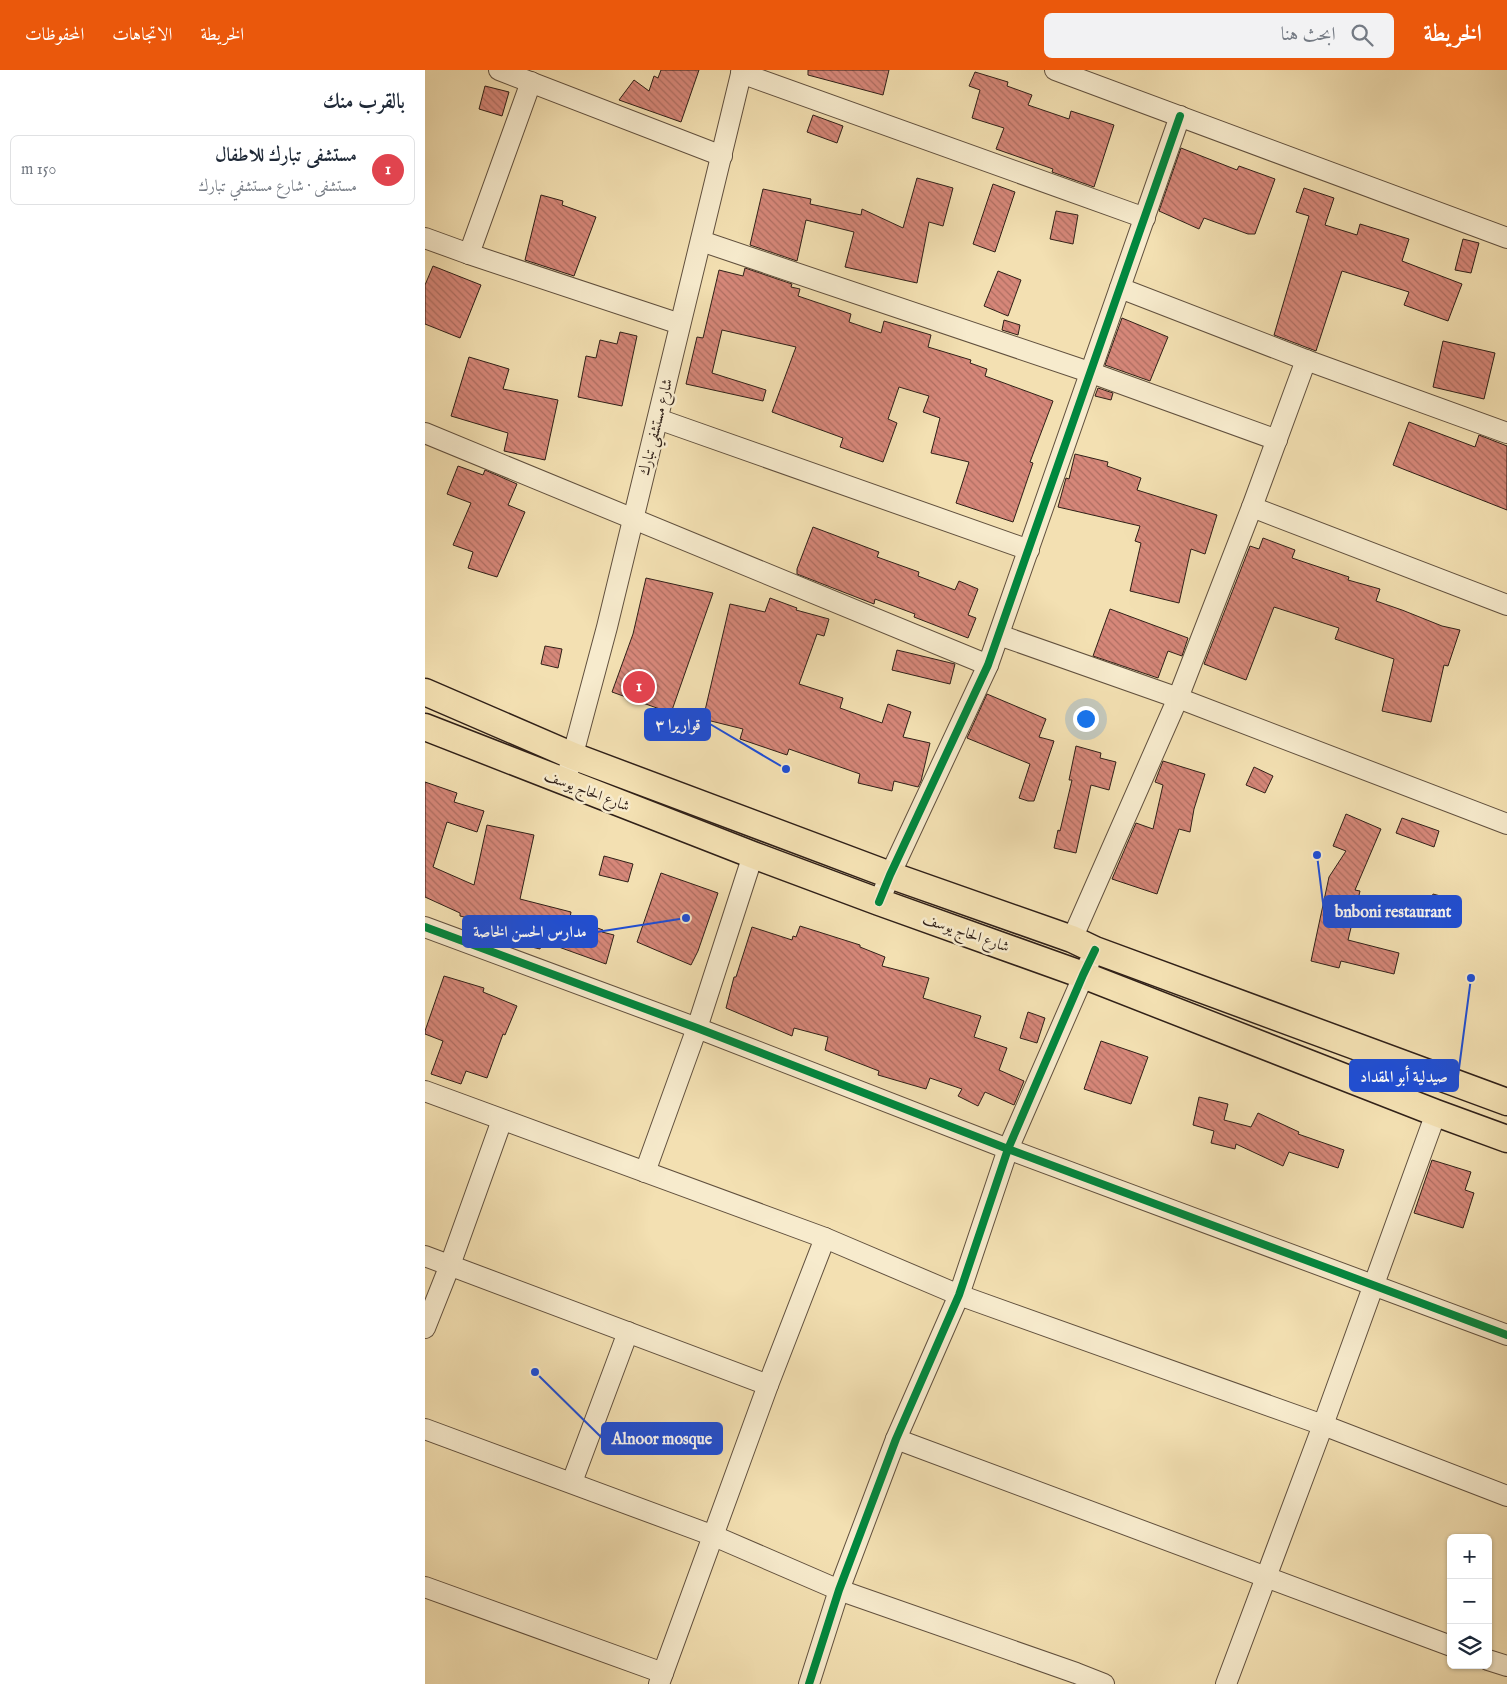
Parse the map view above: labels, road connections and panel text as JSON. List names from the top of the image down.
{
  "streets": {
    "main road": ["شارع الحاج يوسف"],
    "street": ["شارع مستشفي تبارك"]
  },
  "crossings": [
    ["شارع مستشفي تبارك", "شارع الحاج يوسف"]
  ],
  "places": [
    "قواريرا ٣",
    "bnboni restaurant",
    "مدارس الحسن الخاصة",
    "صيدلية أبو المقداد",
    "Alnoor mosque"
  ],
  "page": {
    "header": "الخريطة",
    "search": "ابحث هنا",
    "nav": ["الخريطة", "الاتجاهات", "المحفوظات"],
    "heading": "بالقرب منك",
    "list": [
      {
        "mark": "1",
        "name": "مستشفى تبارك للاطفال",
        "note": "مستشفى · شارع مستشفي تبارك",
        "value": "150 m"
      }
    ],
    "pins": "1",
    "map_buttons": ["+", "−"]
  }
}
